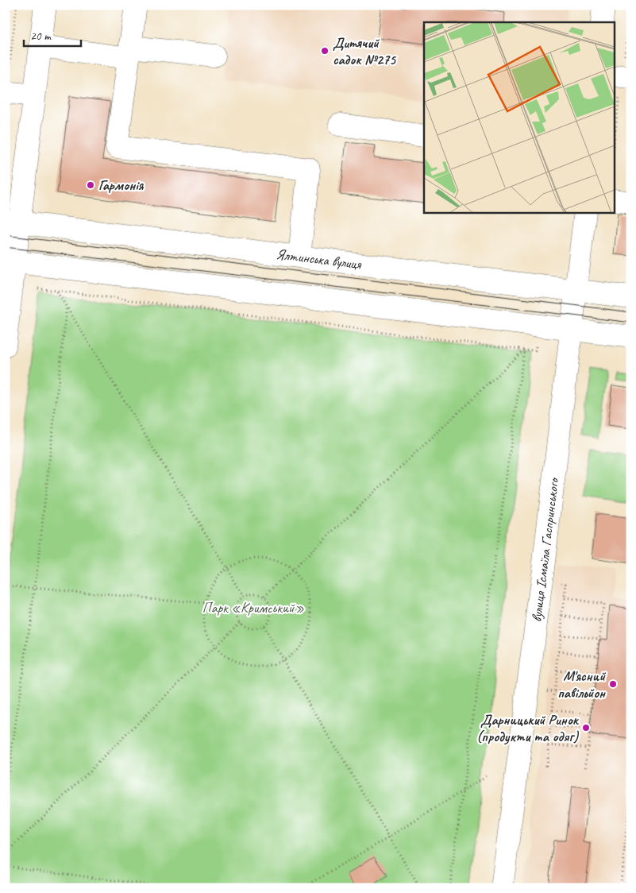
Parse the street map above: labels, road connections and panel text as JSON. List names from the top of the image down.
{
  "streets": {
    "street": ["Ялтинська вулиця", "вулиця Ісмаїла Гаспринського"]
  },
  "crossings": [
    ["Ялтинська вулиця", "вулиця Ісмаїла Гаспринського"]
  ],
  "parks": ["Парк «Кримський»"],
  "places": [
    "Дитячий садок №275",
    "Гармонія",
    "М'ясний павільйон",
    "Дарницький Ринок (продукти та одяг)"
  ],
  "scale_bar": "20 m"
}
